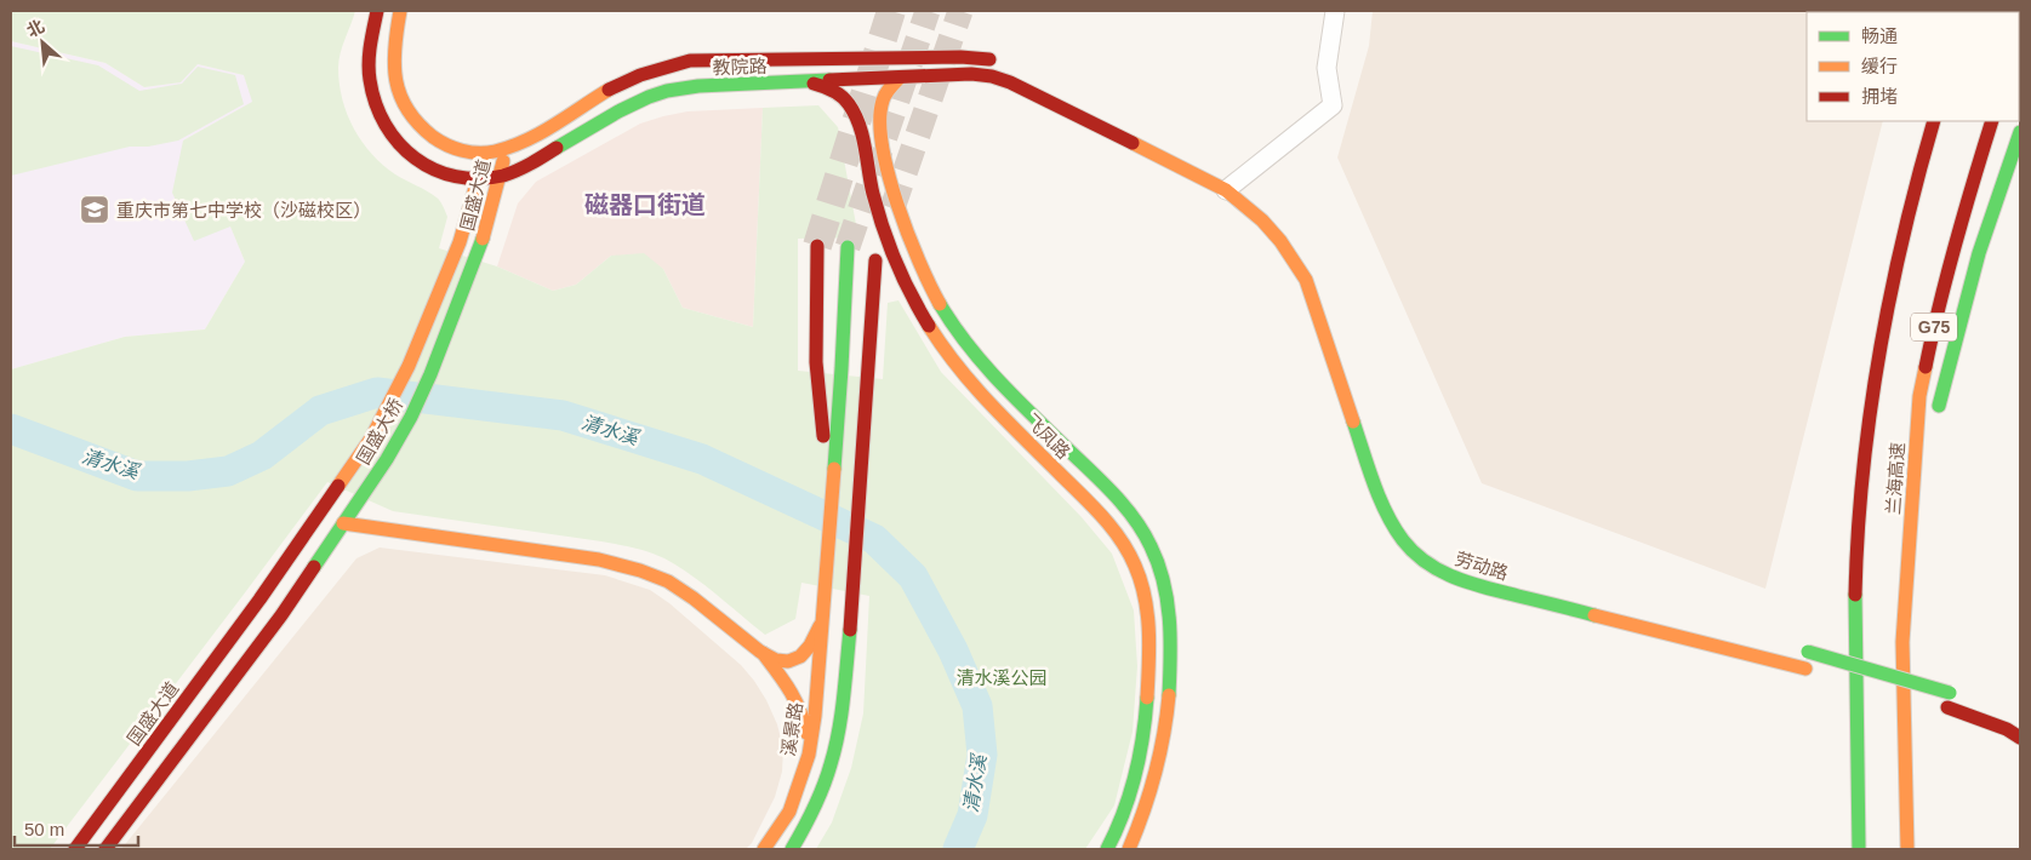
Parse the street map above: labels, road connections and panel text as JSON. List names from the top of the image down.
{
  "streets": {
    "main road": [
      "教院路",
      "国盛大道",
      "G75",
      "国盛大桥",
      "飞凤路",
      "兰海高速",
      "劳动路",
      "溪景路"
    ]
  },
  "crossings": [
    ["教院路", "国盛大道"],
    ["教院路", "飞凤路"],
    ["教院路", "劳动路"],
    ["国盛大道", "国盛大桥"]
  ],
  "districts": ["磁器口街道"],
  "water": ["清水溪"],
  "parks": ["清水溪公园"],
  "places": {
    "school or university": ["重庆市第七中学校（沙磁校区）"]
  },
  "legend": ["畅通", "缓行", "拥堵"],
  "scale_bar": "50 m",
  "north": "top left"
}
